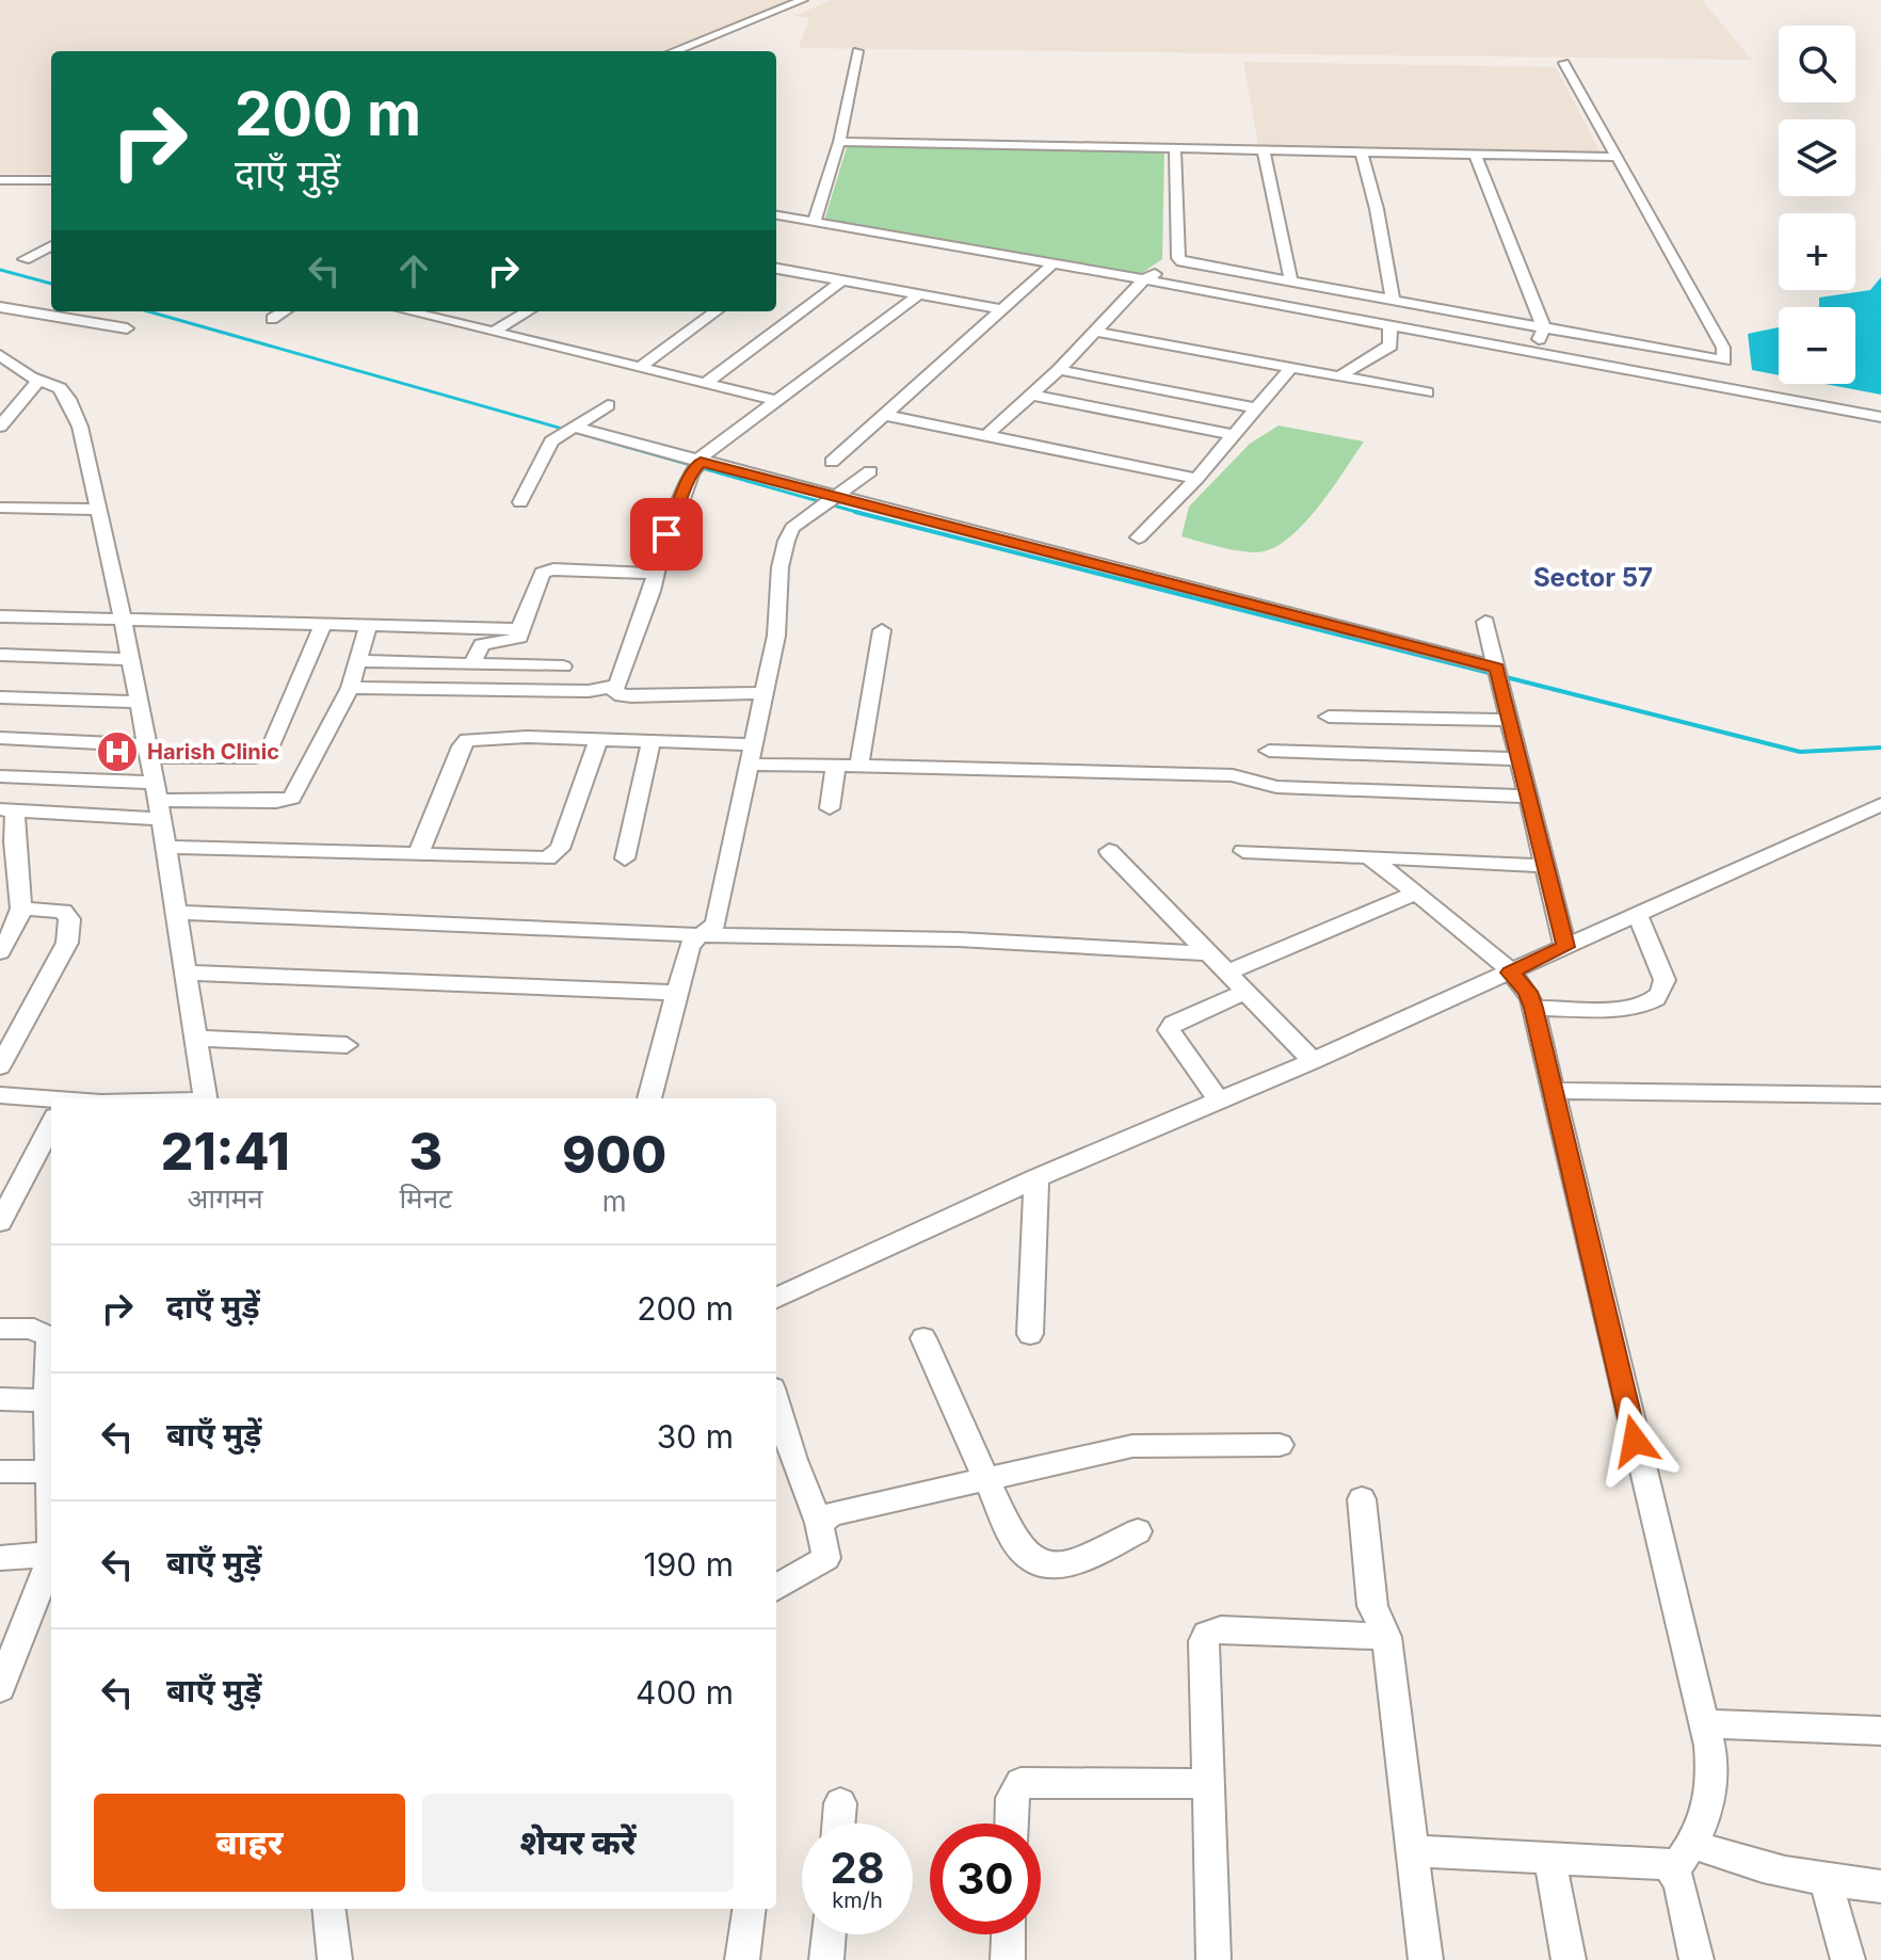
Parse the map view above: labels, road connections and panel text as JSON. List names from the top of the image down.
{
  "districts": ["Sector 57"],
  "places": {
    "hospital": ["Harish Clinic"]
  },
  "page": {
    "map_buttons": ["+", "−"],
    "turn": ["200 m", "दाएँ मुड़ें"],
    "eta": [
      "21:41",
      "आगमन",
      "3",
      "मिनट",
      "900",
      "m"
    ],
    "list": [
      {
        "name": "दाएँ मुड़ें",
        "value": "200 m"
      },
      {
        "name": "बाएँ मुड़ें",
        "value": "30 m"
      },
      {
        "name": "बाएँ मुड़ें",
        "value": "190 m"
      },
      {
        "name": "बाएँ मुड़ें",
        "value": "400 m"
      }
    ],
    "buttons": ["बाहर", "शेयर करें"],
    "speed": "28 km/h",
    "limit": "30"
  }
}
